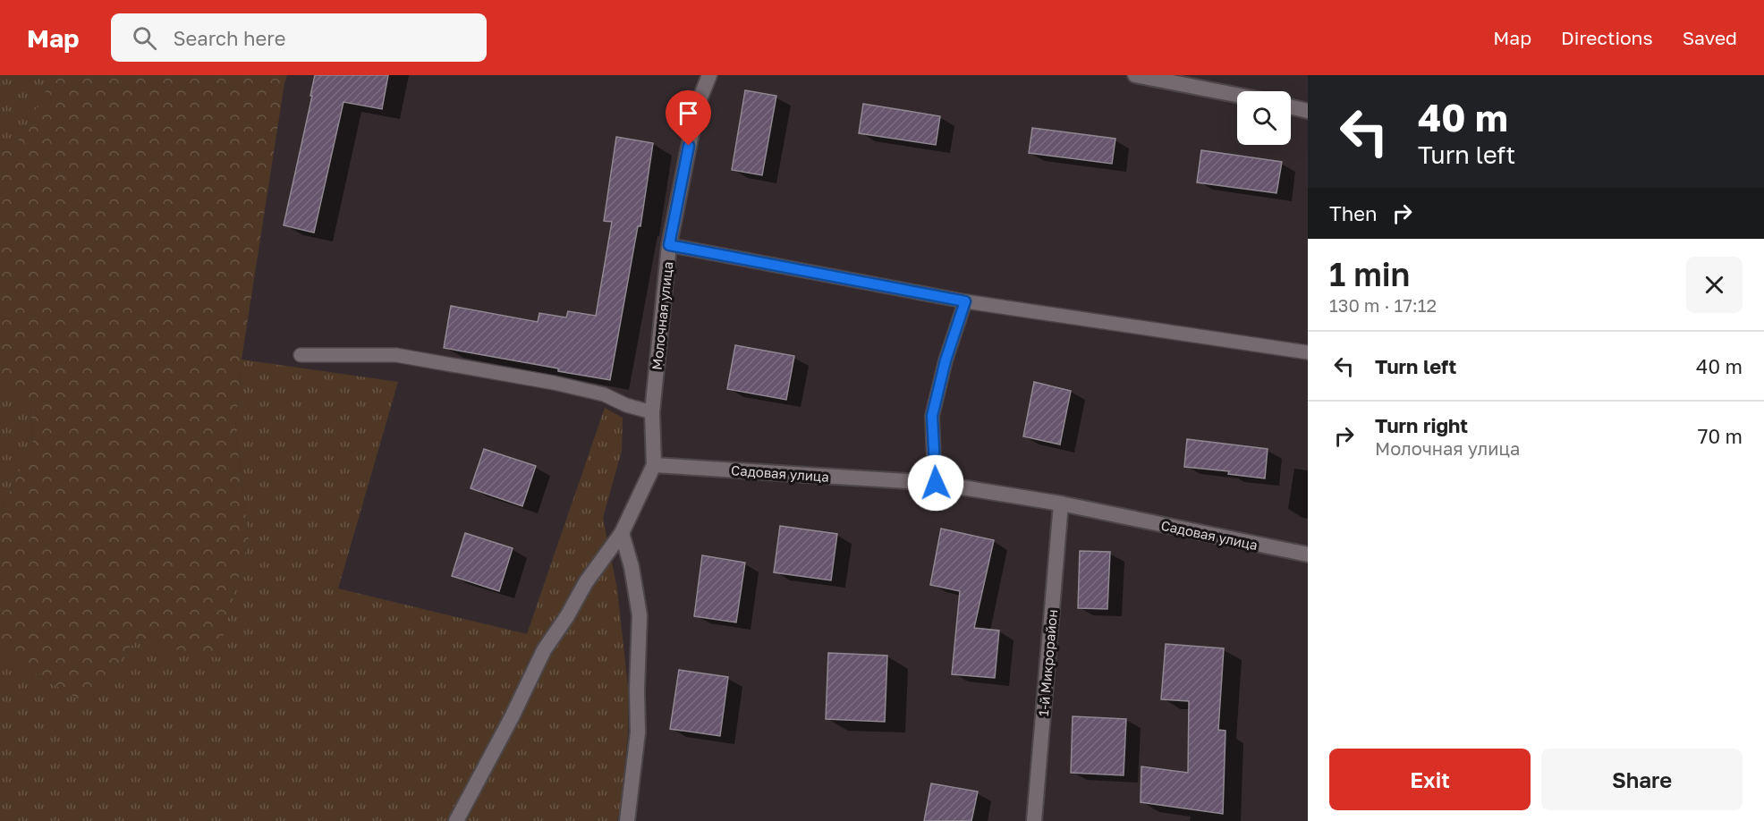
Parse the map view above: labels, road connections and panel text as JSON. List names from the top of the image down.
{
  "streets": {
    "street": ["Молочная улица", "Садовая улица", "1-й Микрорайон"]
  },
  "crossings": [
    ["Молочная улица", "Садовая улица"],
    ["Садовая улица", "1-й Микрорайон"]
  ],
  "page": {
    "header": "Map",
    "search": "Search here",
    "nav": ["Map", "Directions", "Saved"],
    "turn": ["40 m", "Turn left"],
    "then": "Then",
    "heading": ["1 min", "130 m · 17:12"],
    "list": [
      {
        "name": "Turn left",
        "value": "40 m"
      },
      {
        "name": "Turn right",
        "note": "Молочная улица",
        "value": "70 m"
      }
    ],
    "buttons": ["Exit", "Share"]
  }
}
